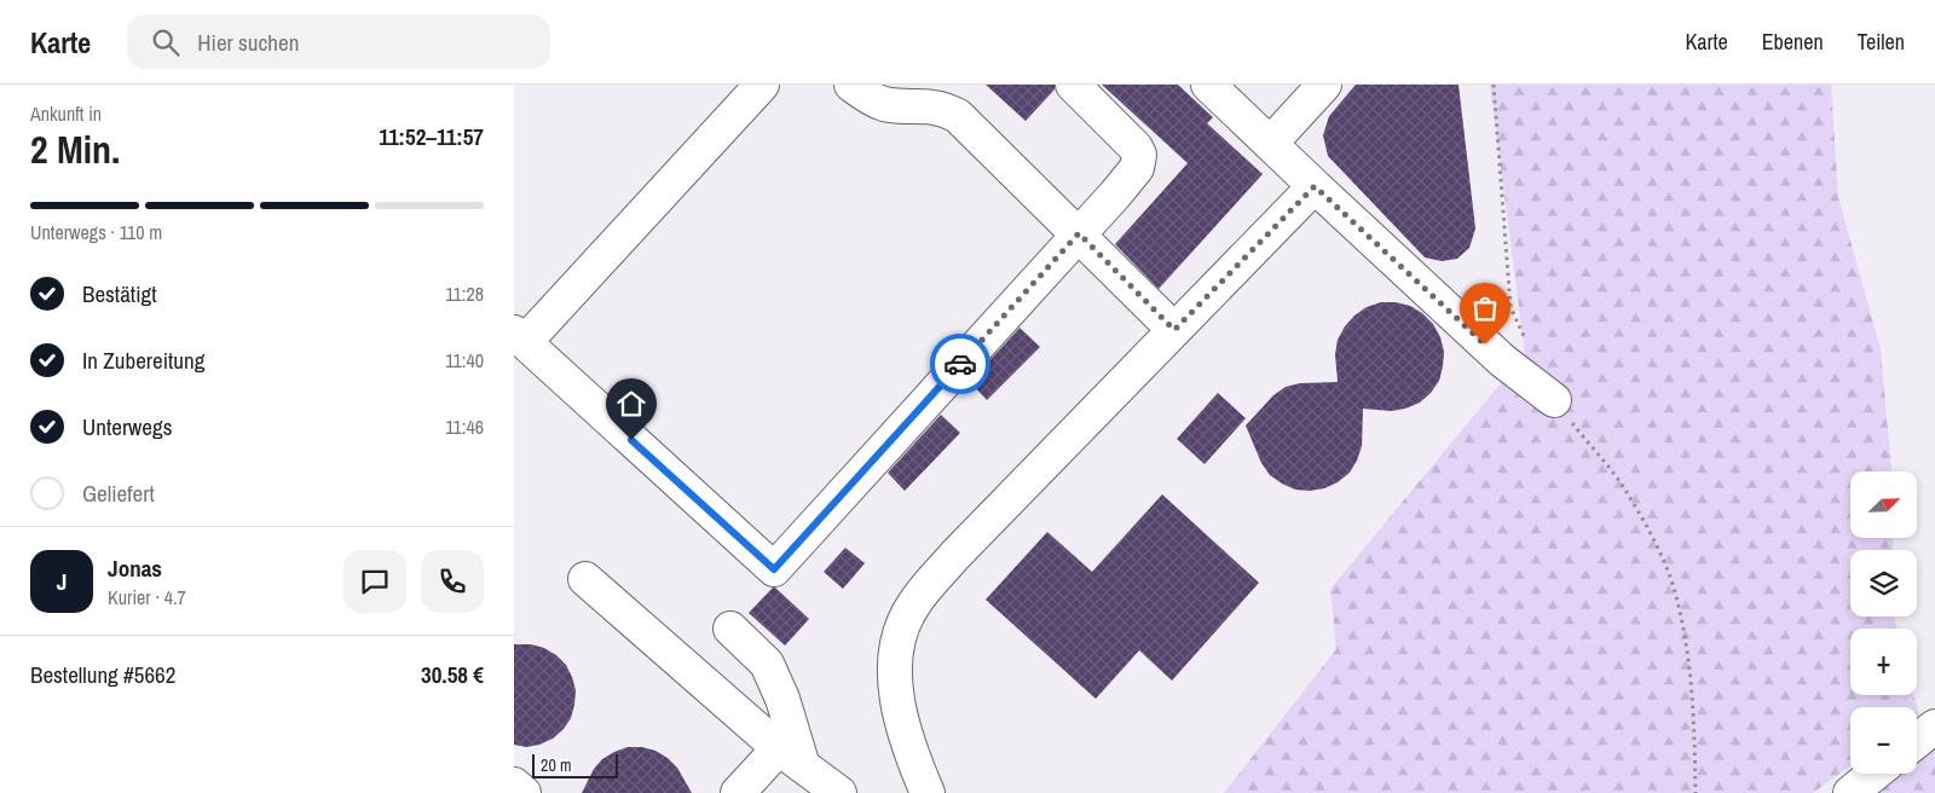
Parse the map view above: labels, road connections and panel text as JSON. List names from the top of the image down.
{
  "scale_bar": "20 m",
  "north": "top right",
  "page": {
    "header": "Karte",
    "search": "Hier suchen",
    "nav": ["Karte", "Ebenen", "Teilen"],
    "heading": ["2 Min.", "Ankunft in", "11:52–11:57"],
    "panel": [
      "Jonas",
      "Kurier · 4.7",
      "Bestellung #5662",
      "30.58 €"
    ],
    "bar": "Unterwegs · 110 m",
    "list": [
      ["Bestätigt", "11:28"],
      ["In Zubereitung", "11:40"],
      ["Unterwegs", "11:46"],
      "Geliefert"
    ],
    "map_buttons": ["+", "−"],
    "round": "J",
    "scale": "20 m"
  }
}
